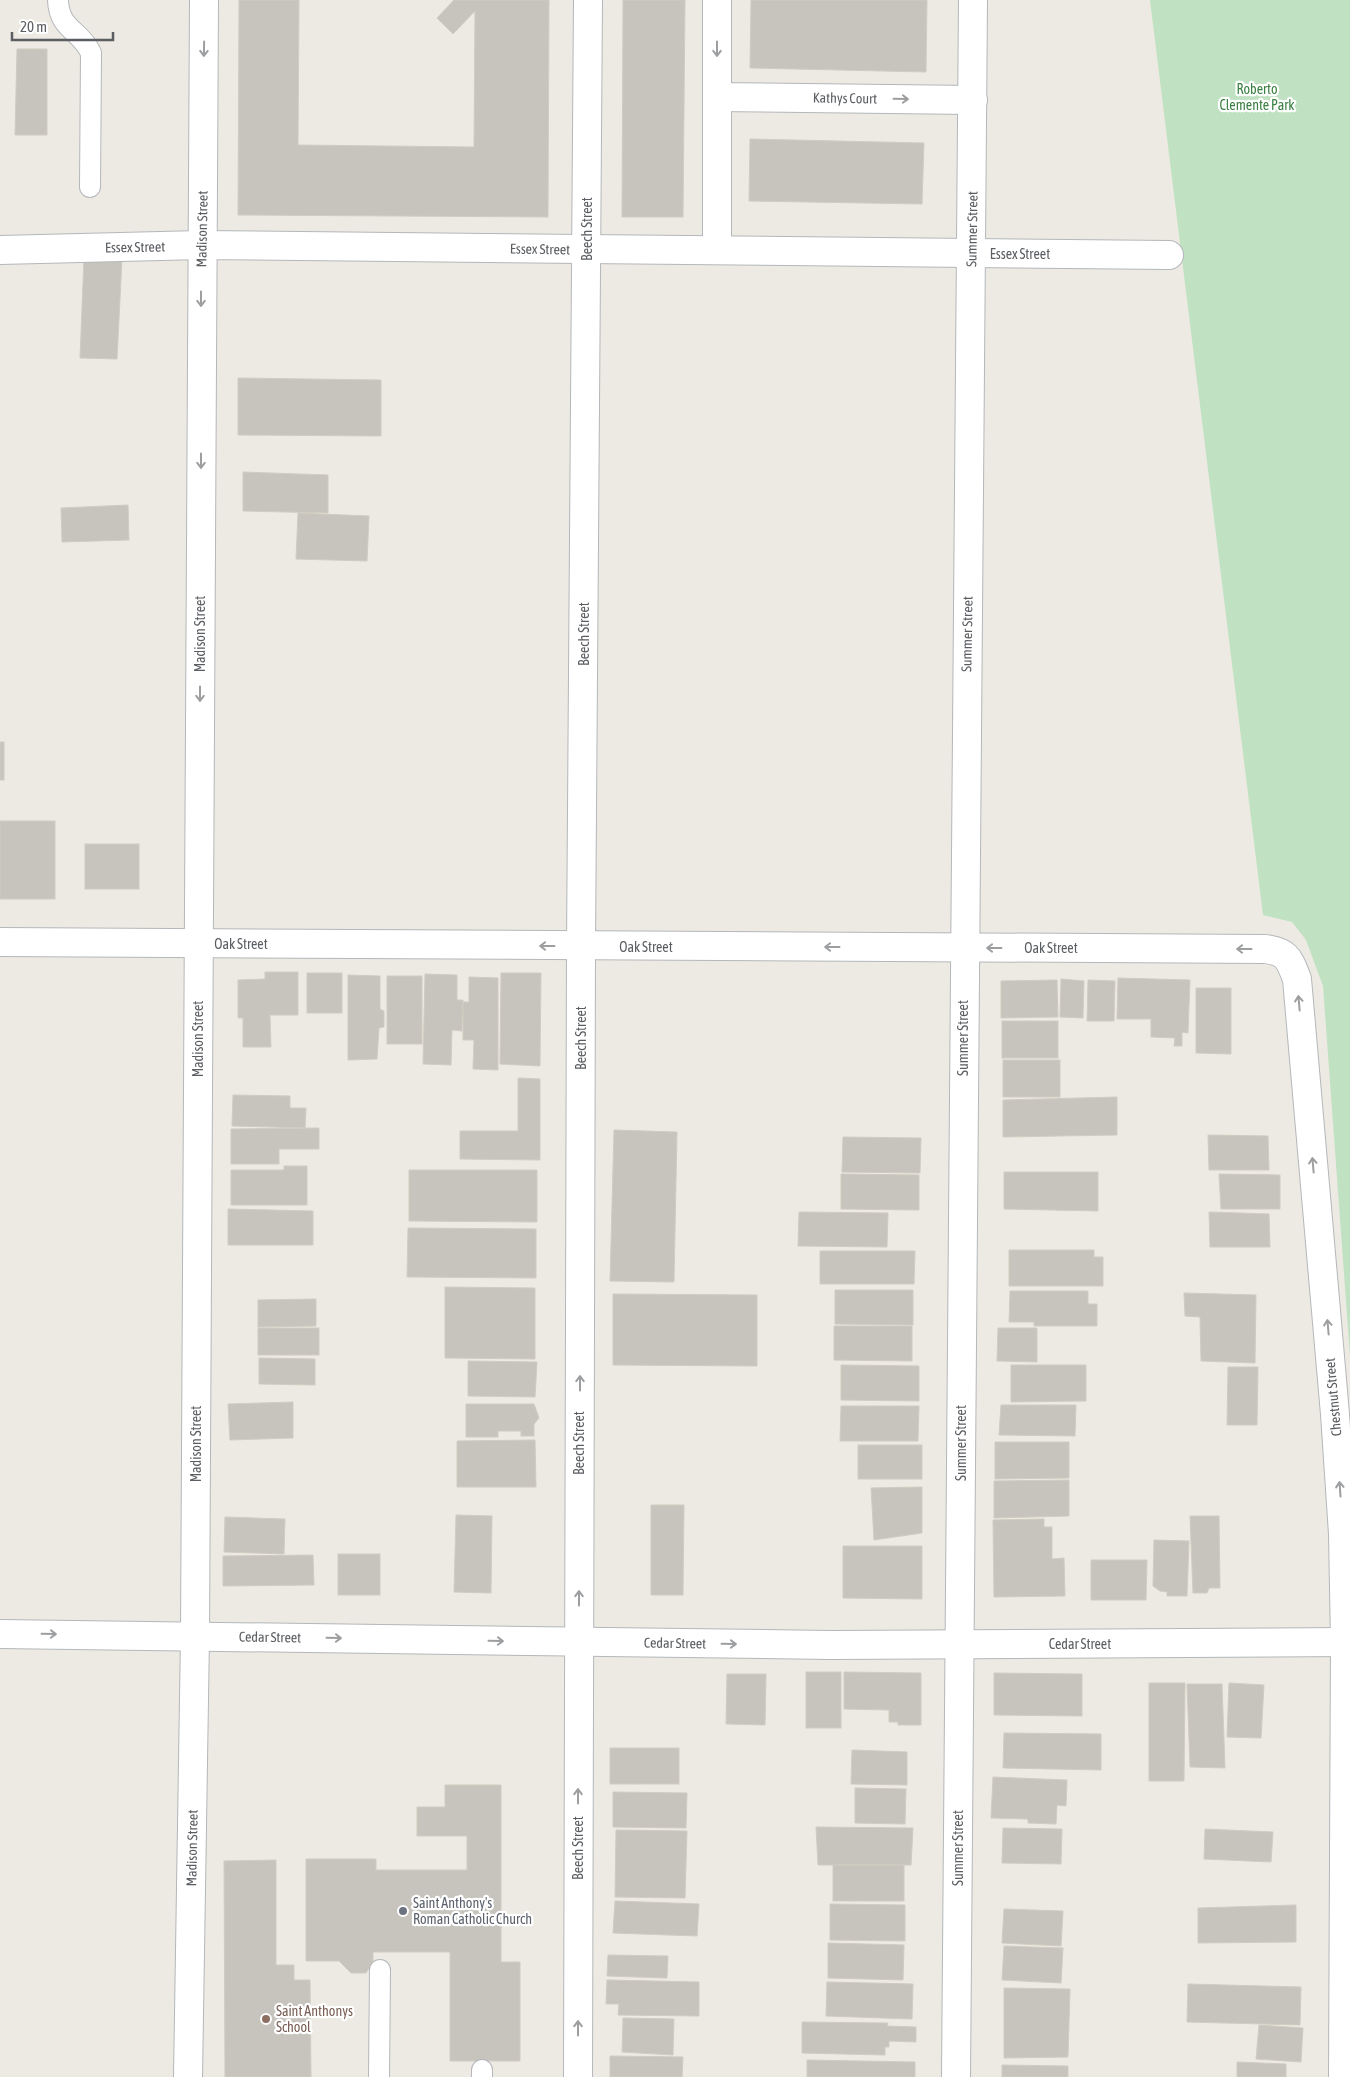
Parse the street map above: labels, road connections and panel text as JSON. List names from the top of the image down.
{
  "streets": {
    "street": [
      "Kathys Court",
      "Madison Street",
      "Beech Street",
      "Summer Street",
      "Essex Street",
      "Oak Street",
      "Chestnut Street",
      "Cedar Street"
    ]
  },
  "crossings": [
    ["Kathys Court", "Summer Street"],
    ["Madison Street", "Essex Street"],
    ["Madison Street", "Oak Street"],
    ["Madison Street", "Cedar Street"],
    ["Beech Street", "Essex Street"],
    ["Beech Street", "Oak Street"],
    ["Beech Street", "Cedar Street"],
    ["Summer Street", "Essex Street"],
    ["Summer Street", "Oak Street"],
    ["Summer Street", "Cedar Street"],
    ["Oak Street", "Chestnut Street"],
    ["Chestnut Street", "Cedar Street"]
  ],
  "one_way": [
    "Kathys Court",
    "Madison Street",
    "Beech Street",
    "Oak Street",
    "Chestnut Street",
    "Cedar Street"
  ],
  "parks": ["Roberto Clemente Park"],
  "places": ["Saint Anthony's Roman Catholic Church", "Saint Anthonys School"],
  "scale_bar": "20 m"
}
